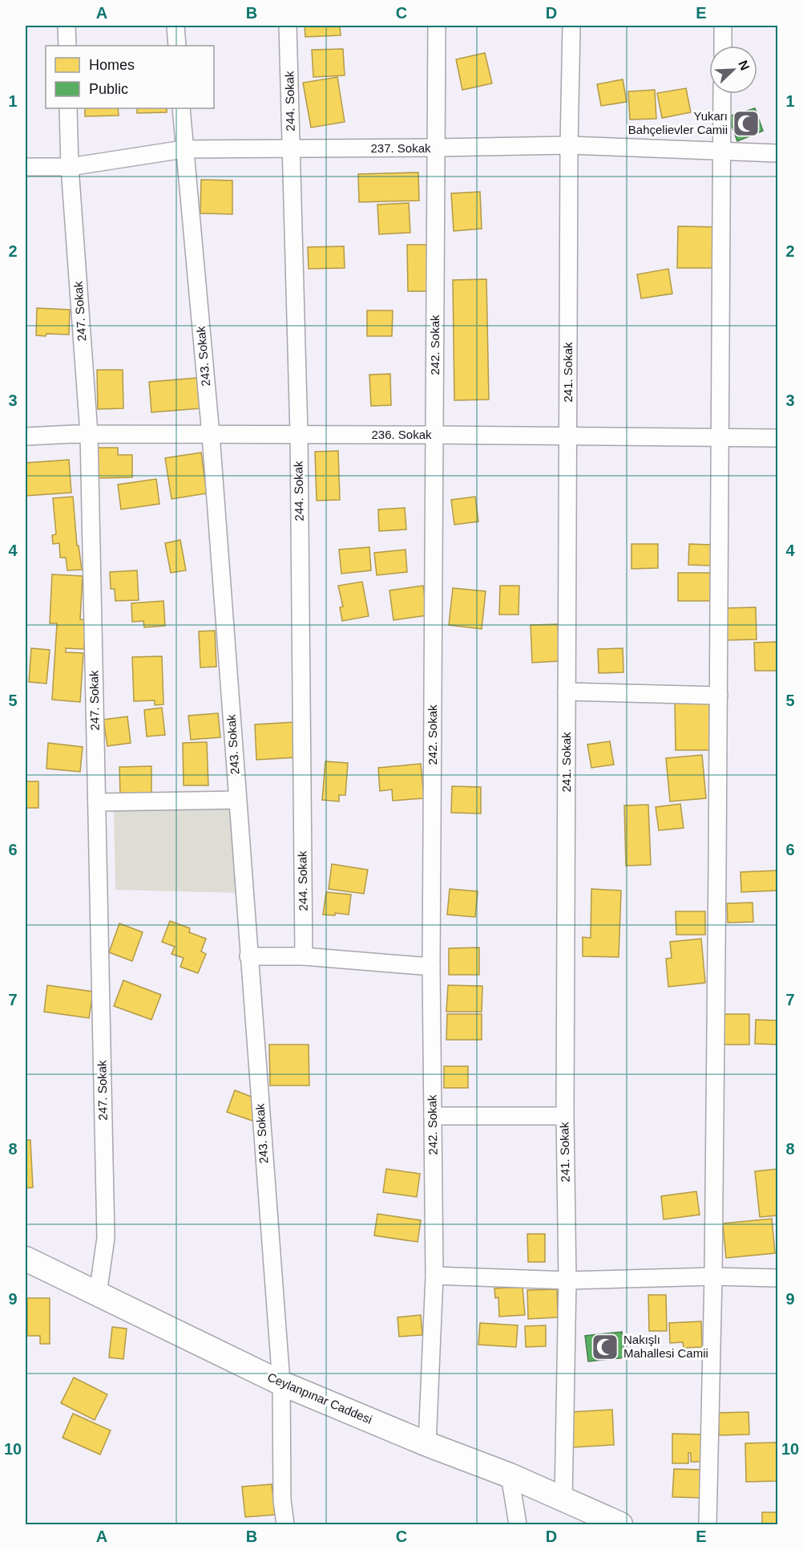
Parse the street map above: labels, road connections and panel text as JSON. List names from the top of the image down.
{
  "streets": {
    "main road": ["Ceylanpınar Caddesi"],
    "street": [
      "244. Sokak",
      "237. Sokak",
      "247. Sokak",
      "242. Sokak",
      "243. Sokak",
      "241. Sokak",
      "236. Sokak"
    ]
  },
  "crossings": [
    ["244. Sokak", "237. Sokak"],
    ["244. Sokak", "236. Sokak"],
    ["237. Sokak", "247. Sokak"],
    ["237. Sokak", "242. Sokak"],
    ["237. Sokak", "243. Sokak"],
    ["237. Sokak", "241. Sokak"],
    ["247. Sokak", "236. Sokak"],
    ["247. Sokak", "Ceylanpınar Caddesi"],
    ["242. Sokak", "236. Sokak"],
    ["242. Sokak", "Ceylanpınar Caddesi"],
    ["243. Sokak", "236. Sokak"],
    ["243. Sokak", "Ceylanpınar Caddesi"],
    ["241. Sokak", "236. Sokak"],
    ["241. Sokak", "Ceylanpınar Caddesi"]
  ],
  "places": {
    "mosque": ["Yukarı Bahçelievler Camii", "Nakışlı Mahallesi Camii"]
  },
  "legend": ["Homes", "Public"],
  "north": "top right",
  "grid": {
    "columns": [
      "A",
      "B",
      "C",
      "D",
      "E"
    ],
    "rows": [
      "1",
      "2",
      "3",
      "4",
      "5",
      "6",
      "7",
      "8",
      "9",
      "10"
    ]
  }
}
